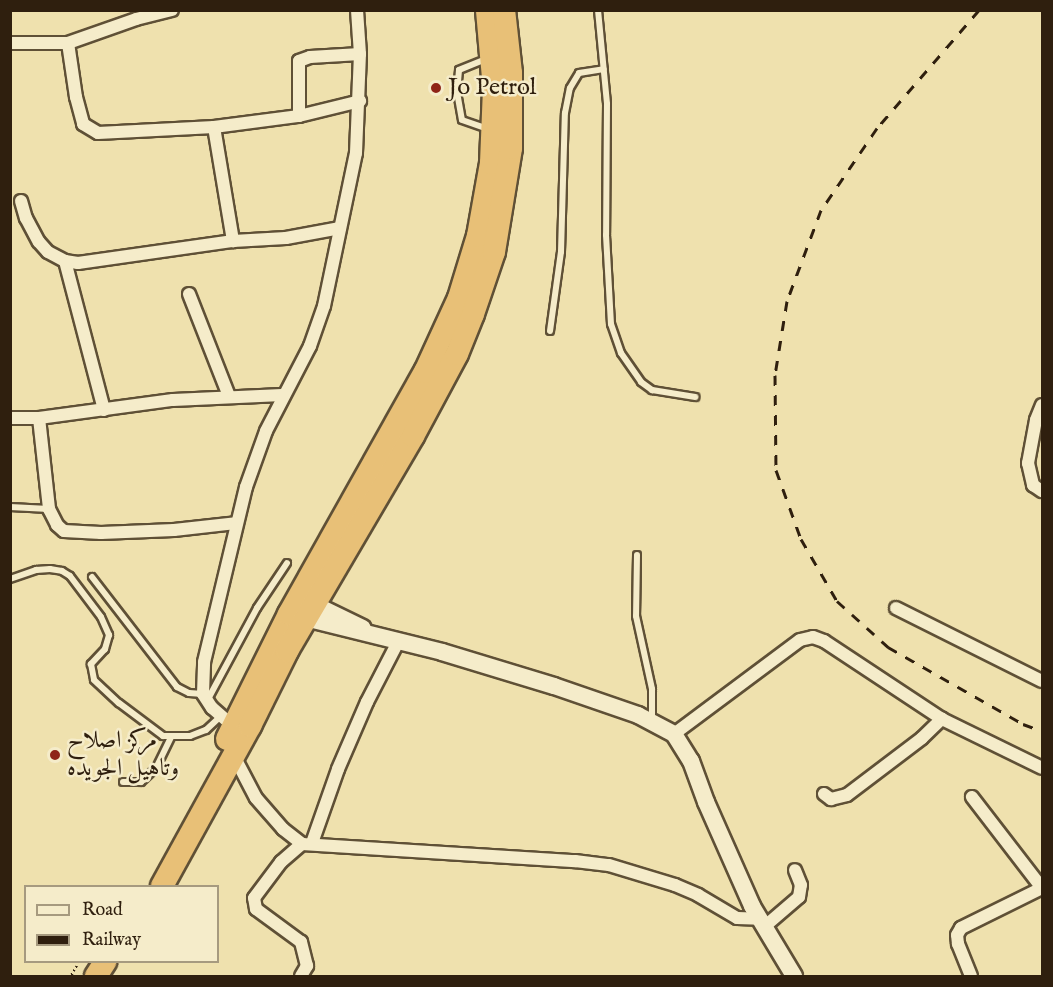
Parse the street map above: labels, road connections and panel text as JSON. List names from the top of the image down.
{
  "places": ["Jo Petrol", "مركز اصلاح وتاهيل الجويده"],
  "legend": ["Road", "Railway"]
}
